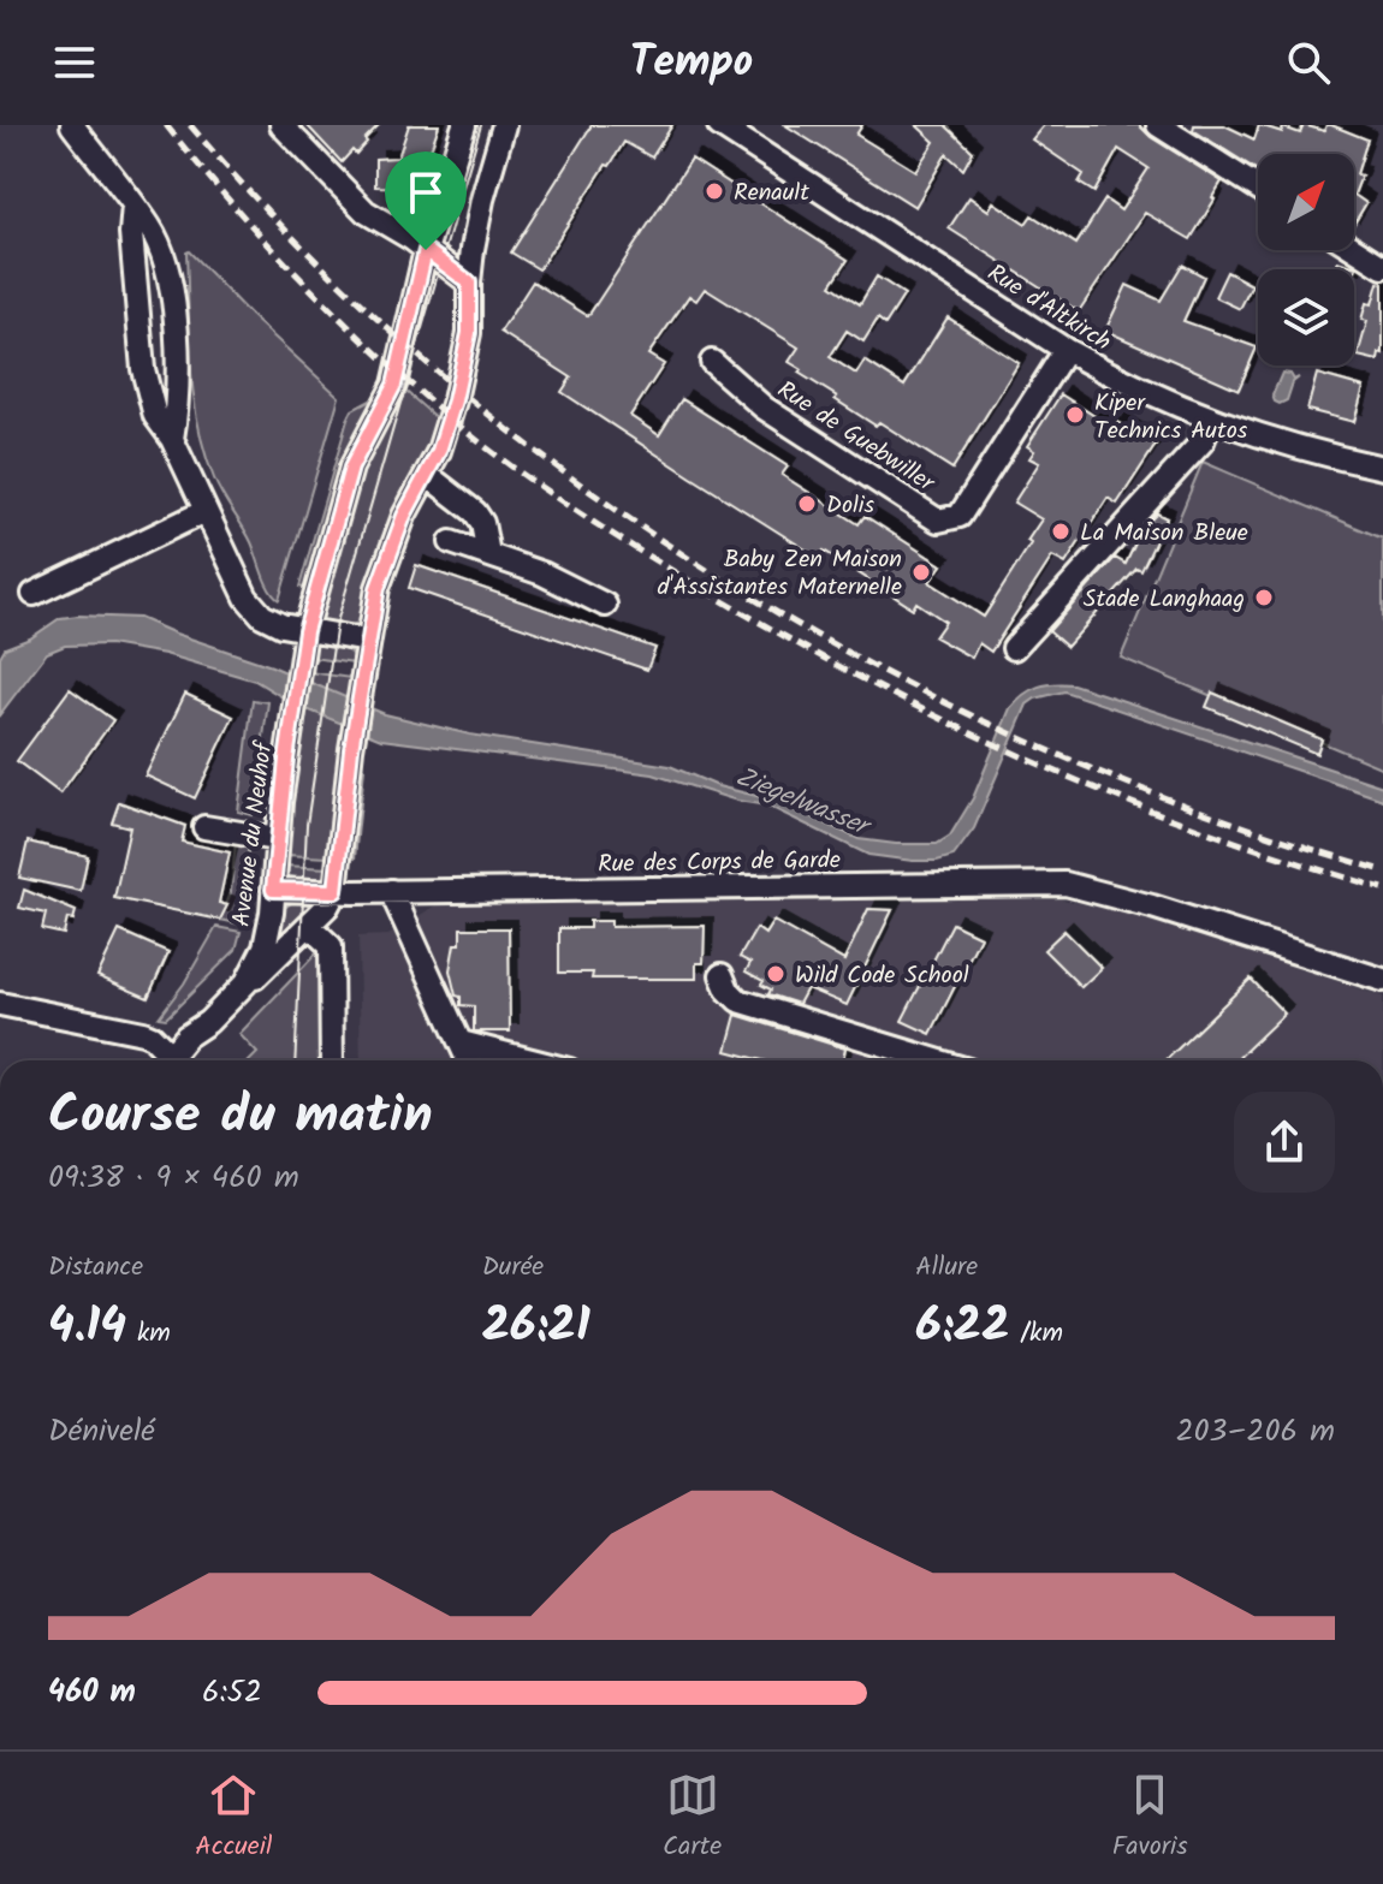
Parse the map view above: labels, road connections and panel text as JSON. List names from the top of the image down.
{
  "streets": {
    "street": [
      "Rue d'Altkirch",
      "Rue de Guebwiller",
      "Avenue du Neuhof",
      "Rue des Corps de Garde"
    ]
  },
  "crossings": [
    ["Rue d'Altkirch", "Rue de Guebwiller"],
    ["Avenue du Neuhof", "Rue des Corps de Garde"]
  ],
  "water": ["Ziegelwasser"],
  "places": [
    "Renault",
    "Kiper Technics Autos",
    "Dolis",
    "La Maison Bleue",
    "Baby Zen Maison d'Assistantes Maternelle",
    "Stade Langhaag",
    "Wild Code School"
  ],
  "north": "top right",
  "page": {
    "header": "Tempo",
    "heading": ["Course du matin", "09:38 · 9 × 460 m"],
    "stats": [
      ["Distance", "4.14 km"],
      ["Durée", "26:21"],
      ["Allure", "6:22 /km"]
    ],
    "chart": ["Dénivelé", "203–206 m"],
    "list": [
      {
        "name": "460 m",
        "note": "6:52"
      }
    ],
    "tabs": ["Accueil", "Carte", "Favoris"]
  }
}
